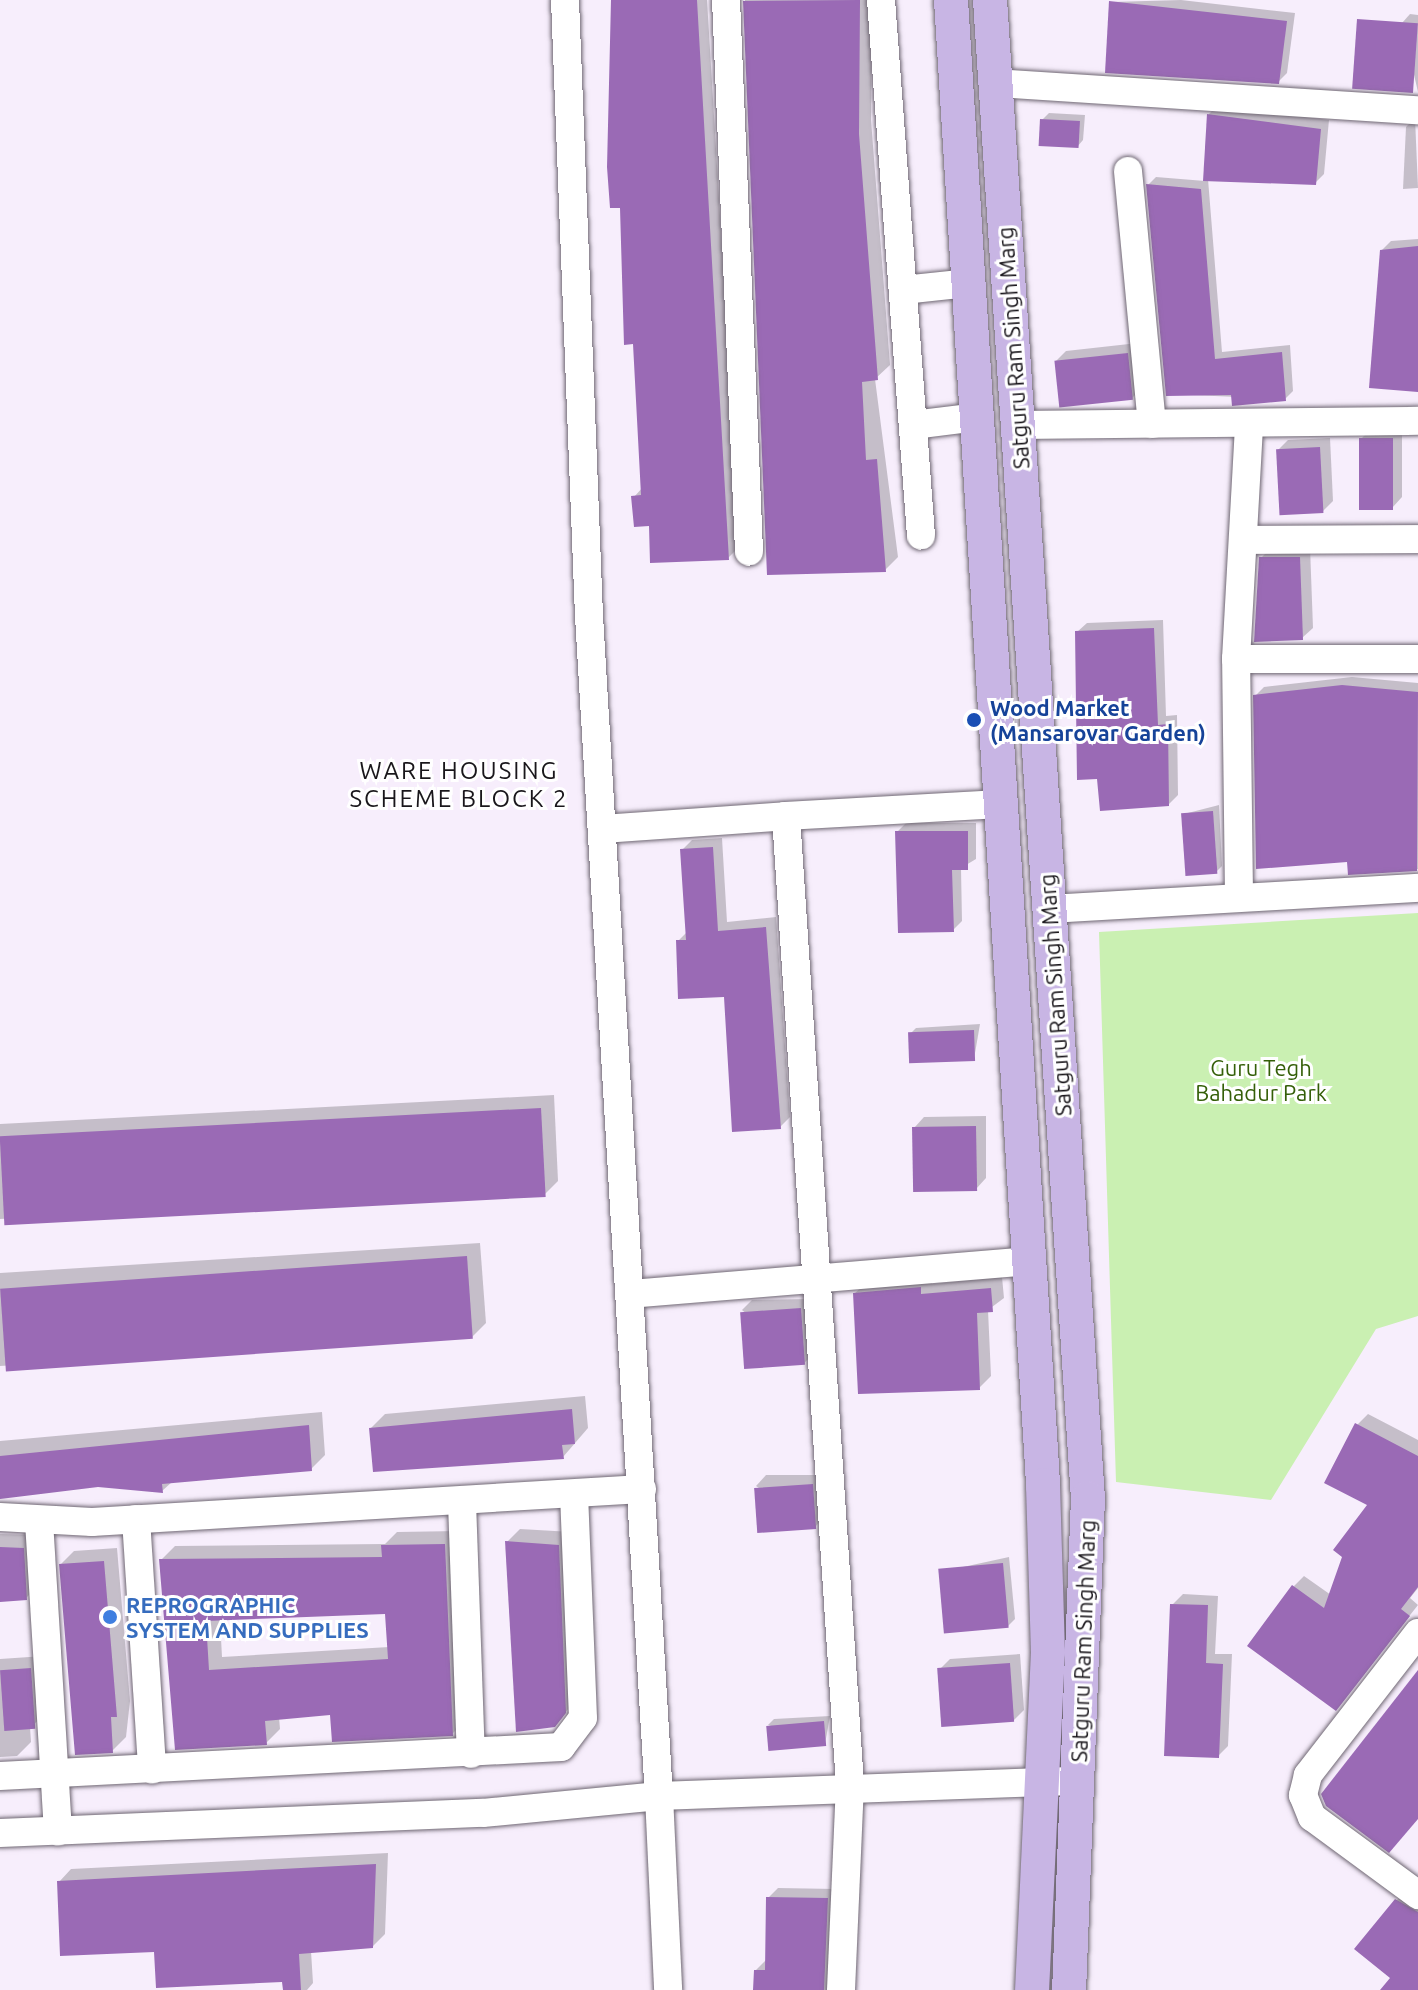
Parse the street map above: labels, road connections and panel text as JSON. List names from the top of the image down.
{
  "streets": {
    "main road": ["Satguru Ram Singh Marg"]
  },
  "districts": ["WARE HOUSING SCHEME BLOCK 2"],
  "parks": ["Guru Tegh Bahadur Park"],
  "places": ["Wood Market (Mansarovar Garden)", "REPROGRAPHIC SYSTEM AND SUPPLIES"]
}
